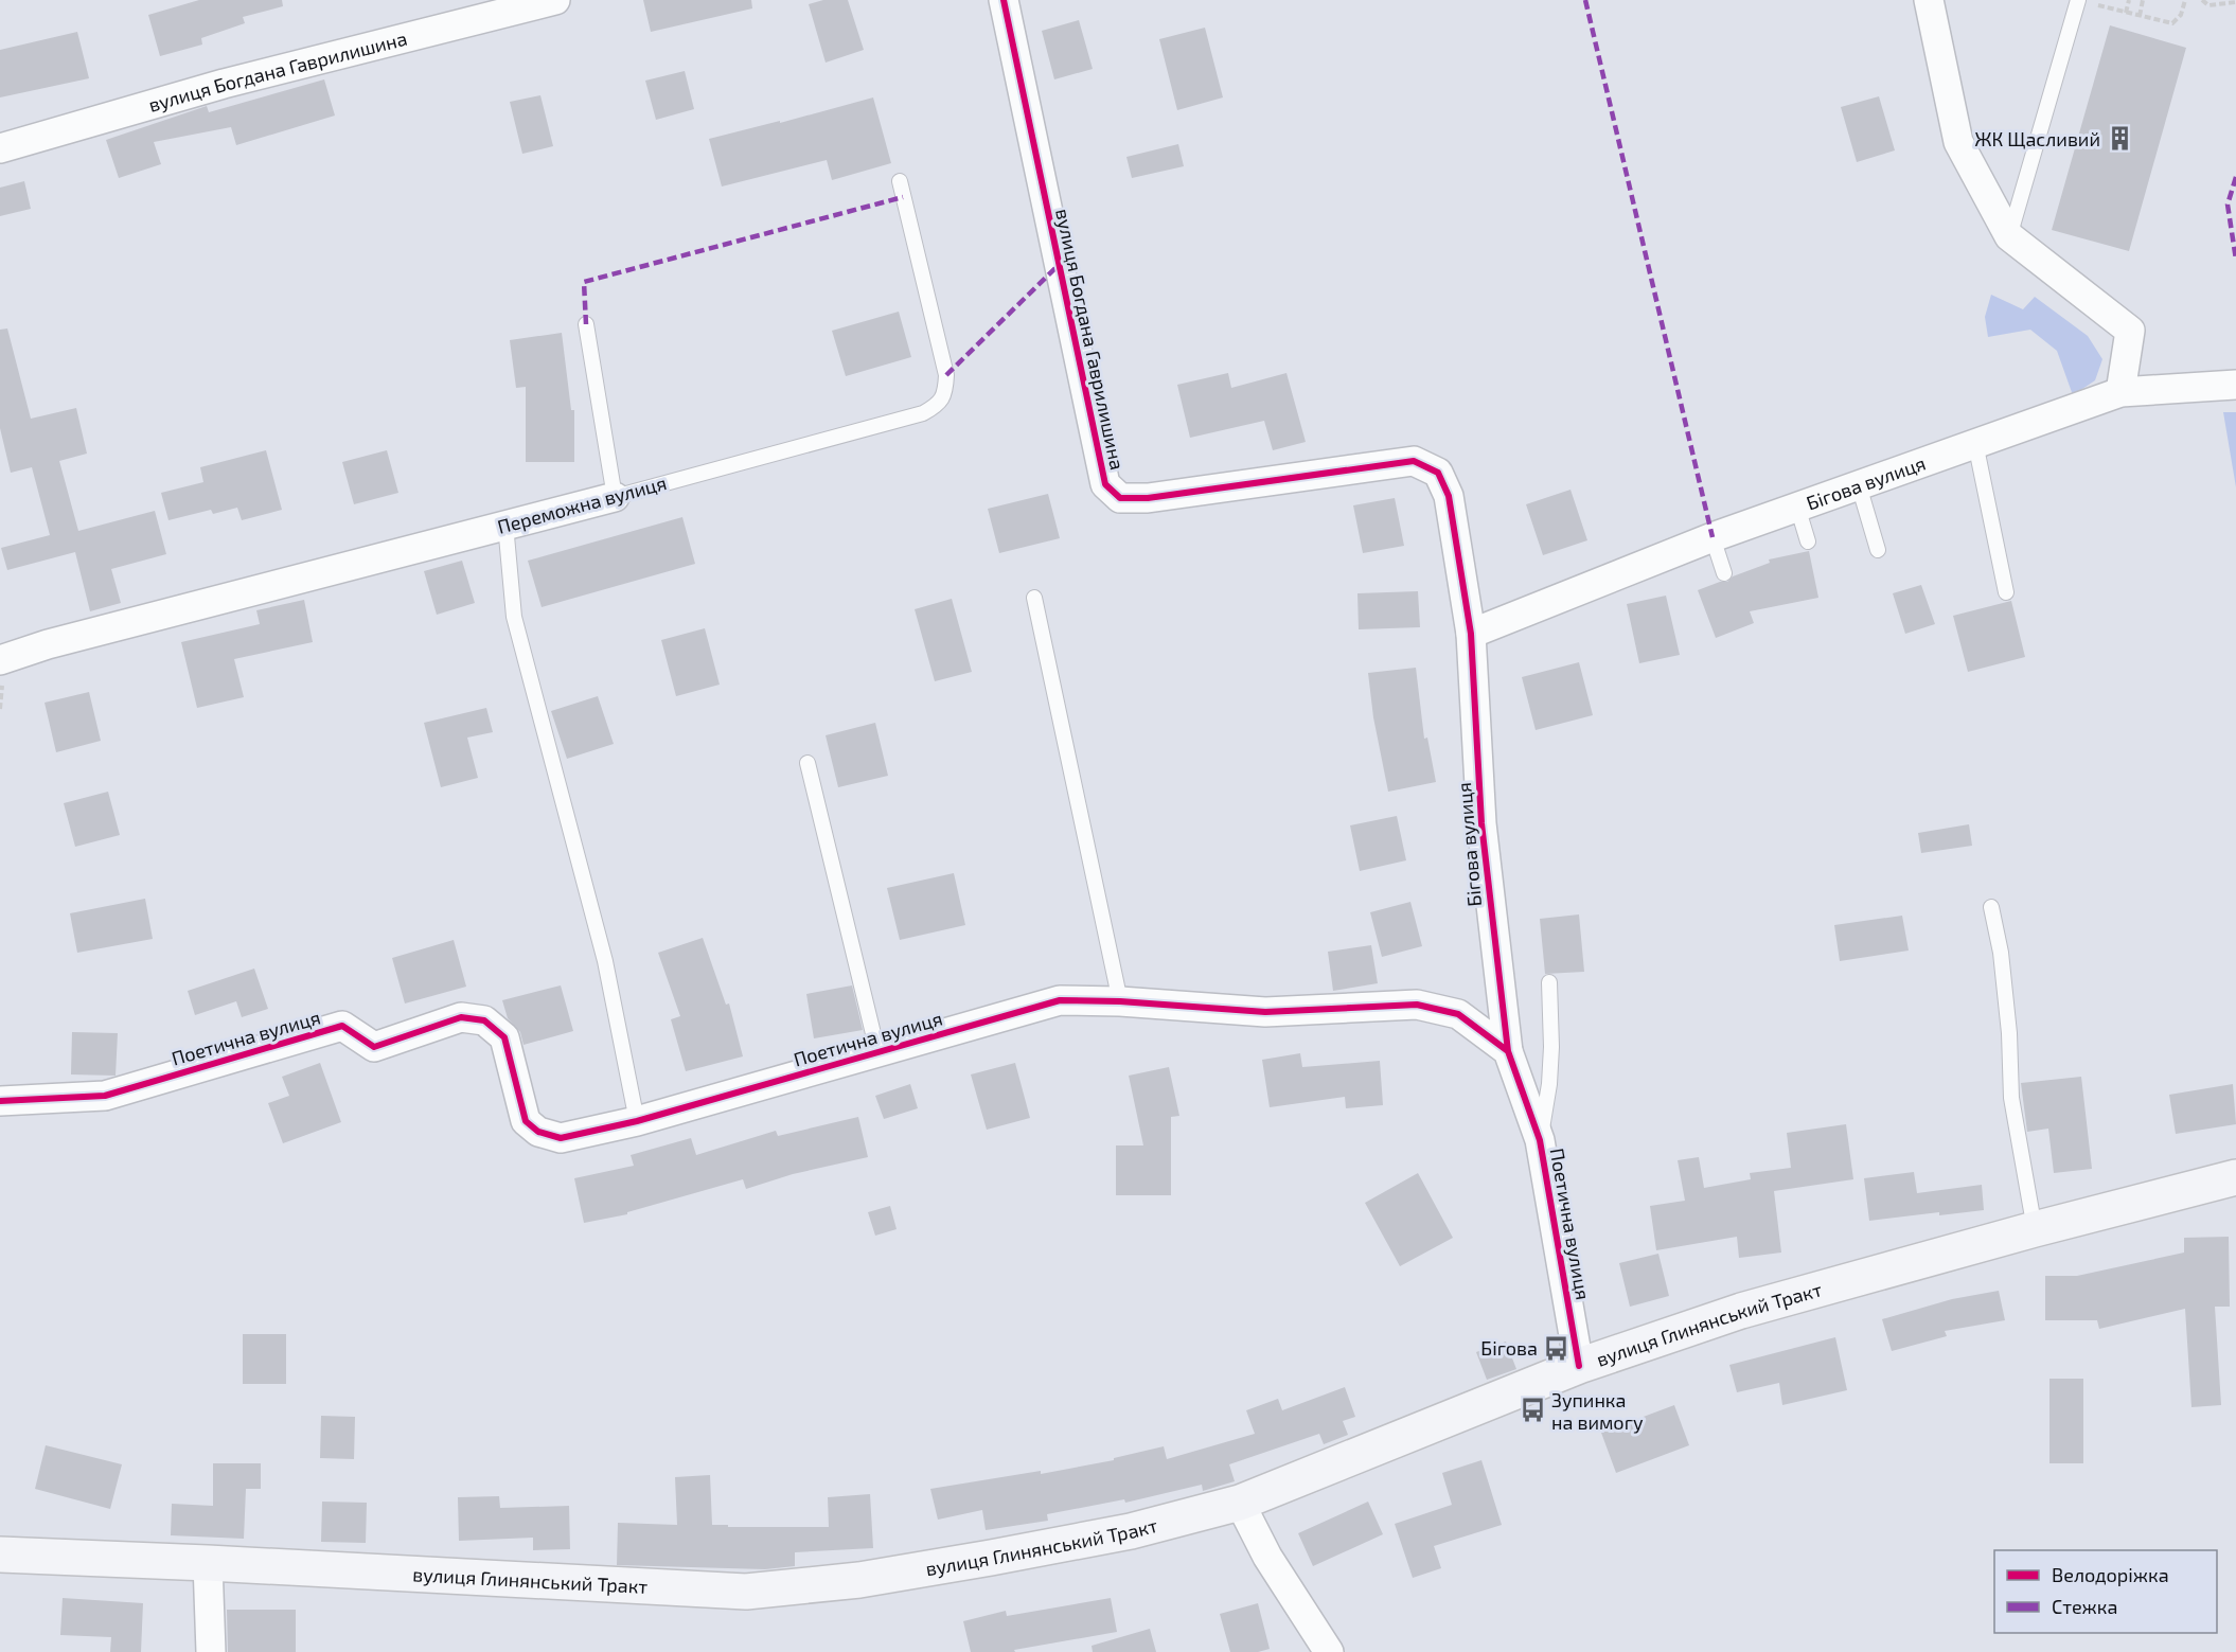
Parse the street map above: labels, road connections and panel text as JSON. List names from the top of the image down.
{
  "streets": {
    "main road": ["вулиця Глинянський Тракт"],
    "street": [
      "вулиця Богдана Гаврилишина",
      "Бігова вулиця",
      "Переможна вулиця",
      "Поетична вулиця"
    ]
  },
  "crossings": [
    ["вулиця Богдана Гаврилишина", "Бігова вулиця"],
    ["Бігова вулиця", "Поетична вулиця"],
    ["Поетична вулиця", "вулиця Глинянський Тракт"]
  ],
  "places": {
    "building": ["ЖК Щасливий"],
    "bus stop": ["Бігова", "Зупинка на вимогу"]
  },
  "legend": ["Велодоріжка", "Стежка"]
}
